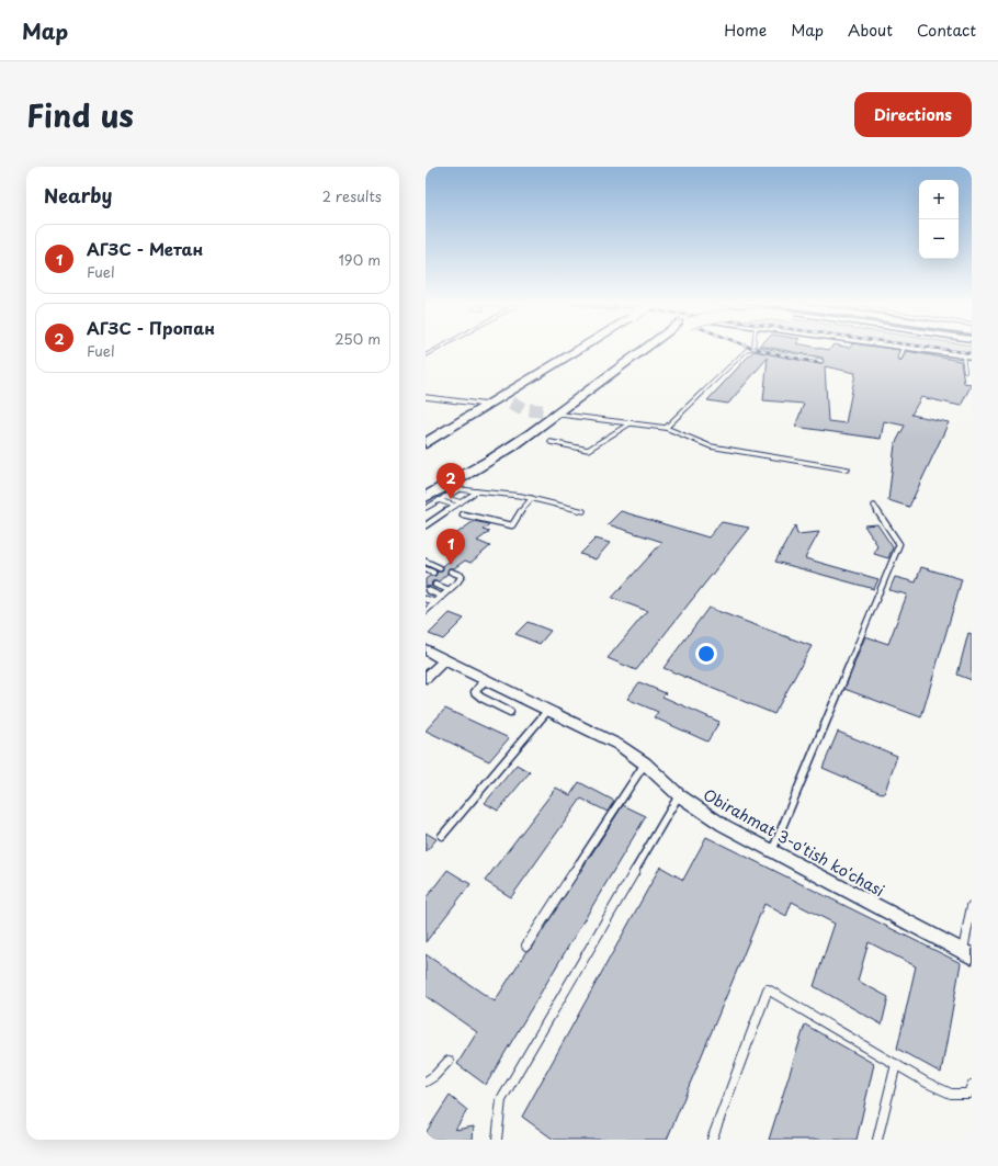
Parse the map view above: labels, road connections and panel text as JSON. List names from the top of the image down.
{
  "streets": {
    "street": ["Obirahmat 3-o'tish ko'chasi"]
  },
  "page": {
    "header": "Map",
    "nav": [
      "Home",
      "Map",
      "About",
      "Contact"
    ],
    "title": "Find us",
    "buttons": "Directions",
    "heading": ["Nearby", "2 results"],
    "map_buttons": ["+", "−"],
    "list": [
      {
        "mark": "1",
        "name": "АГЗС - Метан",
        "note": "Fuel",
        "value": "190 m"
      },
      {
        "mark": "2",
        "name": "АГЗС - Пропан",
        "note": "Fuel",
        "value": "250 m"
      }
    ],
    "pins": ["2", "1"]
  }
}
